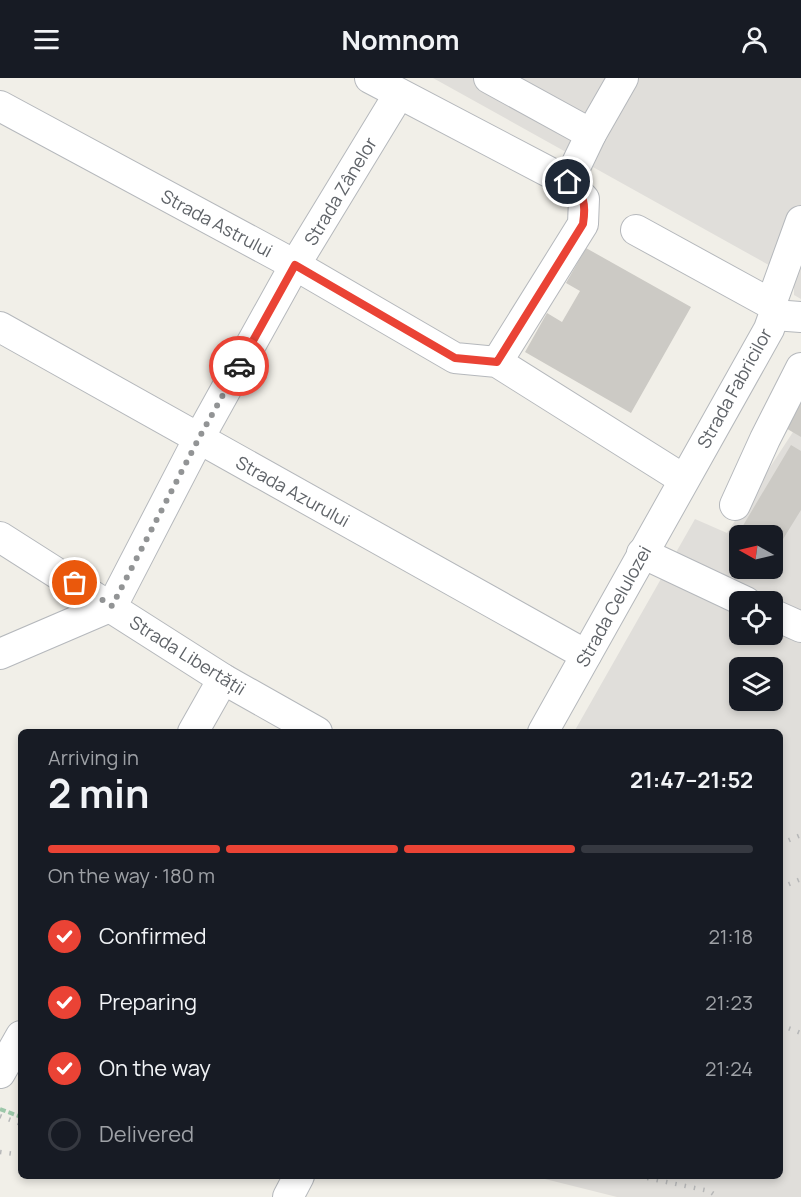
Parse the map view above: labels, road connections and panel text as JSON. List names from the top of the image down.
{
  "streets": {
    "street": [
      "Strada Zânelor",
      "Strada Astrului",
      "Strada Fabricilor",
      "Strada Azurului",
      "Strada Celulozei",
      "Strada Libertății"
    ]
  },
  "crossings": [
    ["Strada Zânelor", "Strada Astrului"],
    ["Strada Zânelor", "Strada Azurului"],
    ["Strada Zânelor", "Strada Libertății"],
    ["Strada Astrului", "Strada Fabricilor"],
    ["Strada Astrului", "Strada Celulozei"],
    ["Strada Fabricilor", "Strada Celulozei"],
    ["Strada Azurului", "Strada Celulozei"]
  ],
  "north": "left",
  "page": {
    "header": "Nomnom",
    "heading": ["2 min", "Arriving in", "21:47–21:52"],
    "bar": "On the way · 180 m",
    "list": [
      ["Confirmed", "21:18"],
      ["Preparing", "21:23"],
      ["On the way", "21:24"],
      "Delivered"
    ]
  }
}
